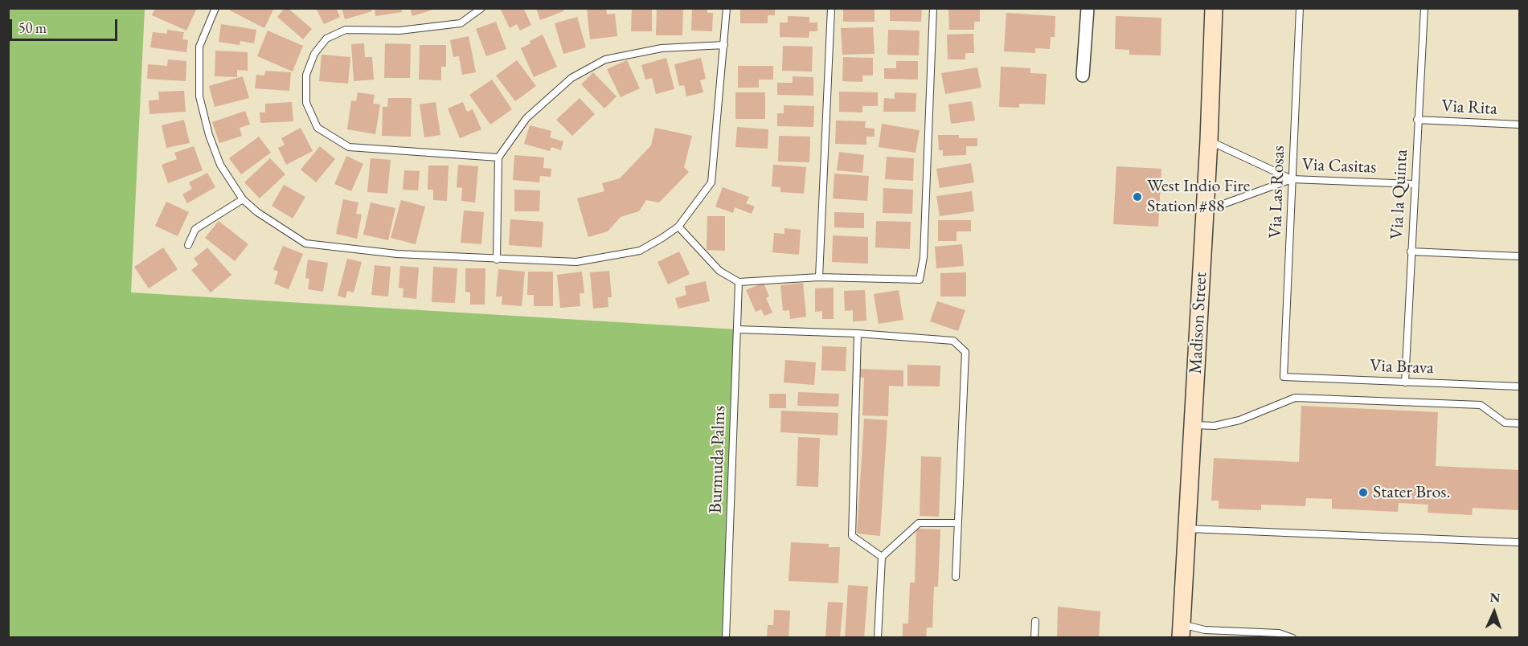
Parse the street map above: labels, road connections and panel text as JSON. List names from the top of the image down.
{
  "streets": {
    "main road": ["Madison Street"],
    "lane": [
      "Via Rita",
      "Via Casitas",
      "Via Las Rosas",
      "Via la Quinta",
      "Via Brava",
      "Burmuda Palms"
    ]
  },
  "crossings": [
    ["Via Rita", "Via la Quinta"],
    ["Via Casitas", "Via Las Rosas"],
    ["Via Casitas", "Via la Quinta"],
    ["Via Casitas", "Madison Street"],
    ["Via Las Rosas", "Via Brava"],
    ["Via la Quinta", "Via Brava"]
  ],
  "places": ["West Indio Fire Station #88", "Stater Bros."],
  "scale_bar": "50 m",
  "north": "top"
}
